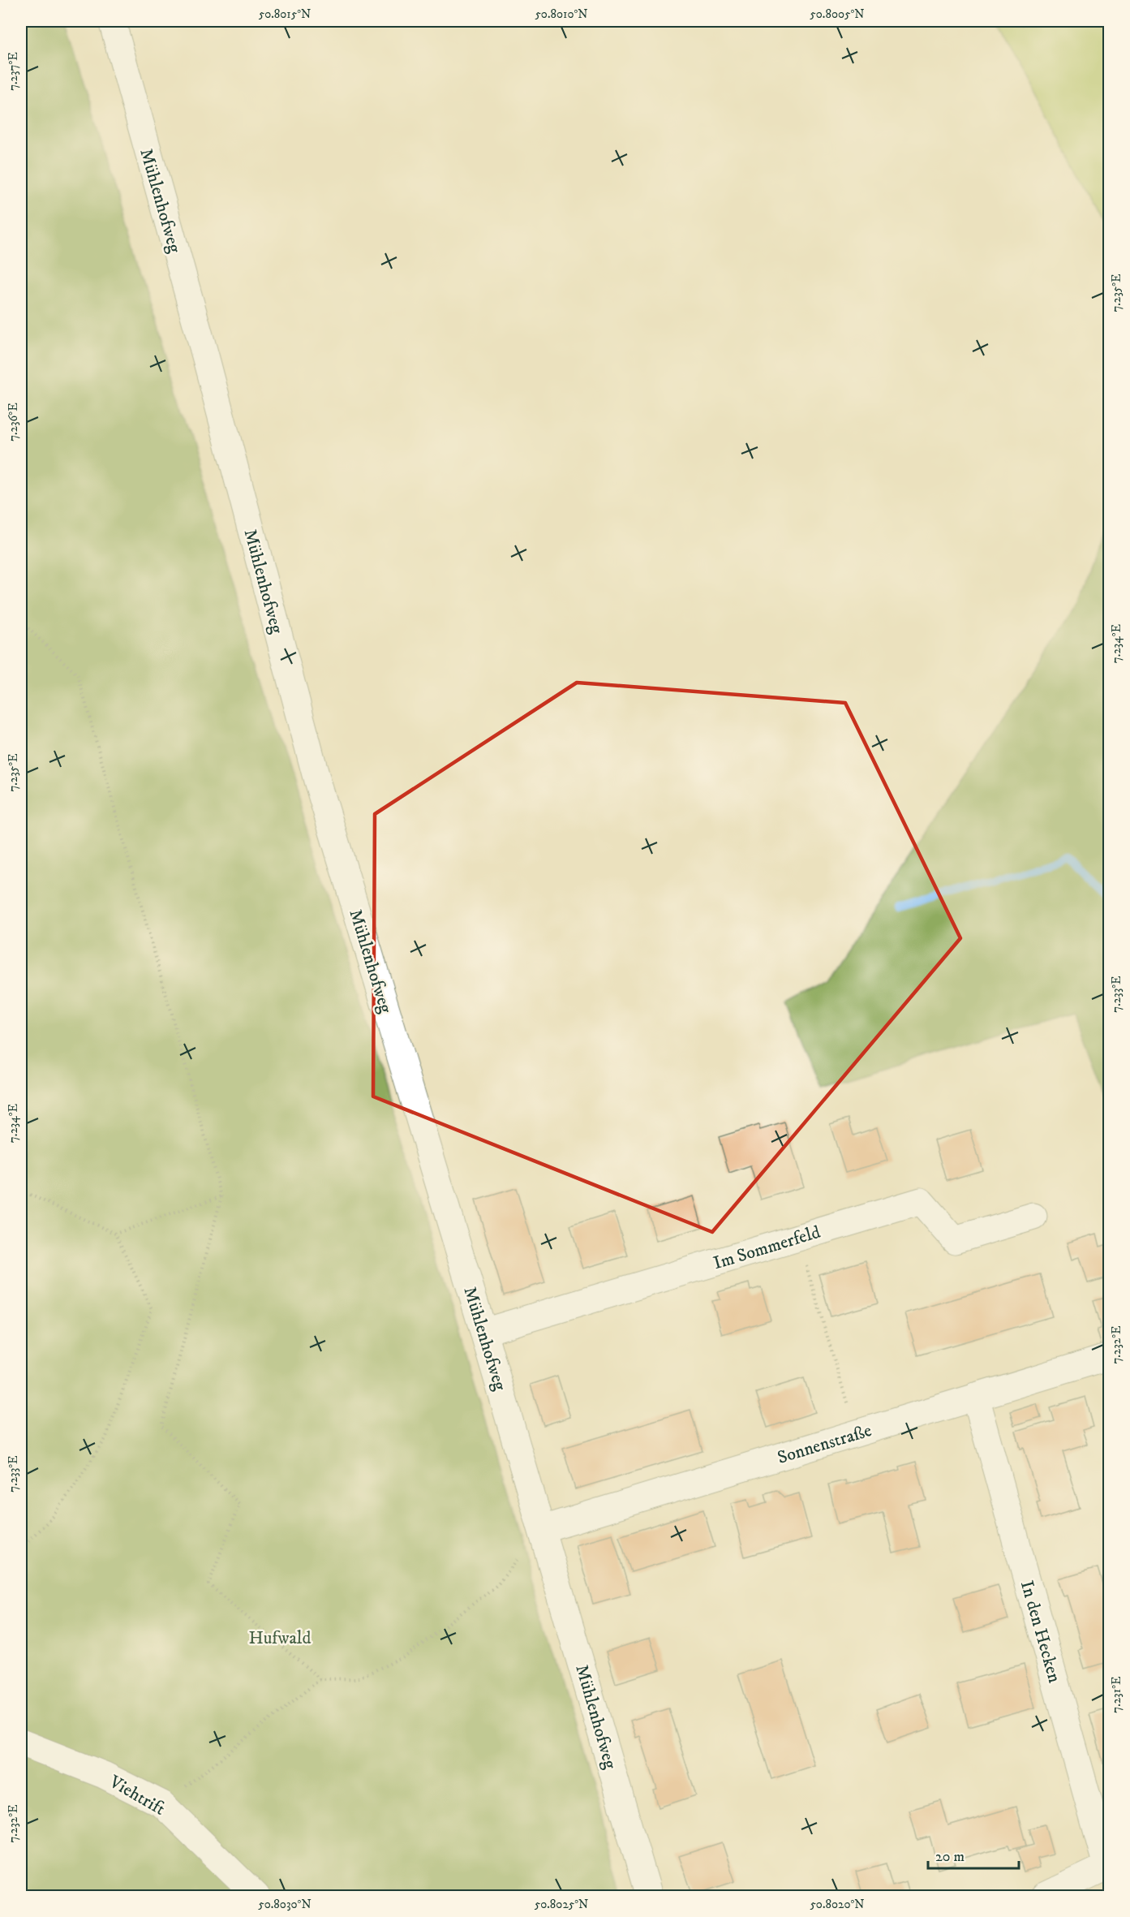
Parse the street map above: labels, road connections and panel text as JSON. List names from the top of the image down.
{
  "streets": {
    "street": [
      "Mühlenhofweg",
      "Im Sommerfeld",
      "Sonnenstraße",
      "In den Hecken",
      "Viehtrift"
    ]
  },
  "crossings": [
    ["Mühlenhofweg", "Im Sommerfeld"],
    ["Mühlenhofweg", "Sonnenstraße"],
    ["Sonnenstraße", "In den Hecken"]
  ],
  "parks": ["Hufwald"],
  "scale_bar": "20 m",
  "coordinates": [
    "50.8015°N",
    "50.8010°N",
    "50.8005°N",
    "7.237°E",
    "7.235°E",
    "7.236°E",
    "7.234°E",
    "7.233°E",
    "7.232°E",
    "7.231°E",
    "50.8030°N",
    "50.8025°N",
    "50.8020°N"
  ]
}
